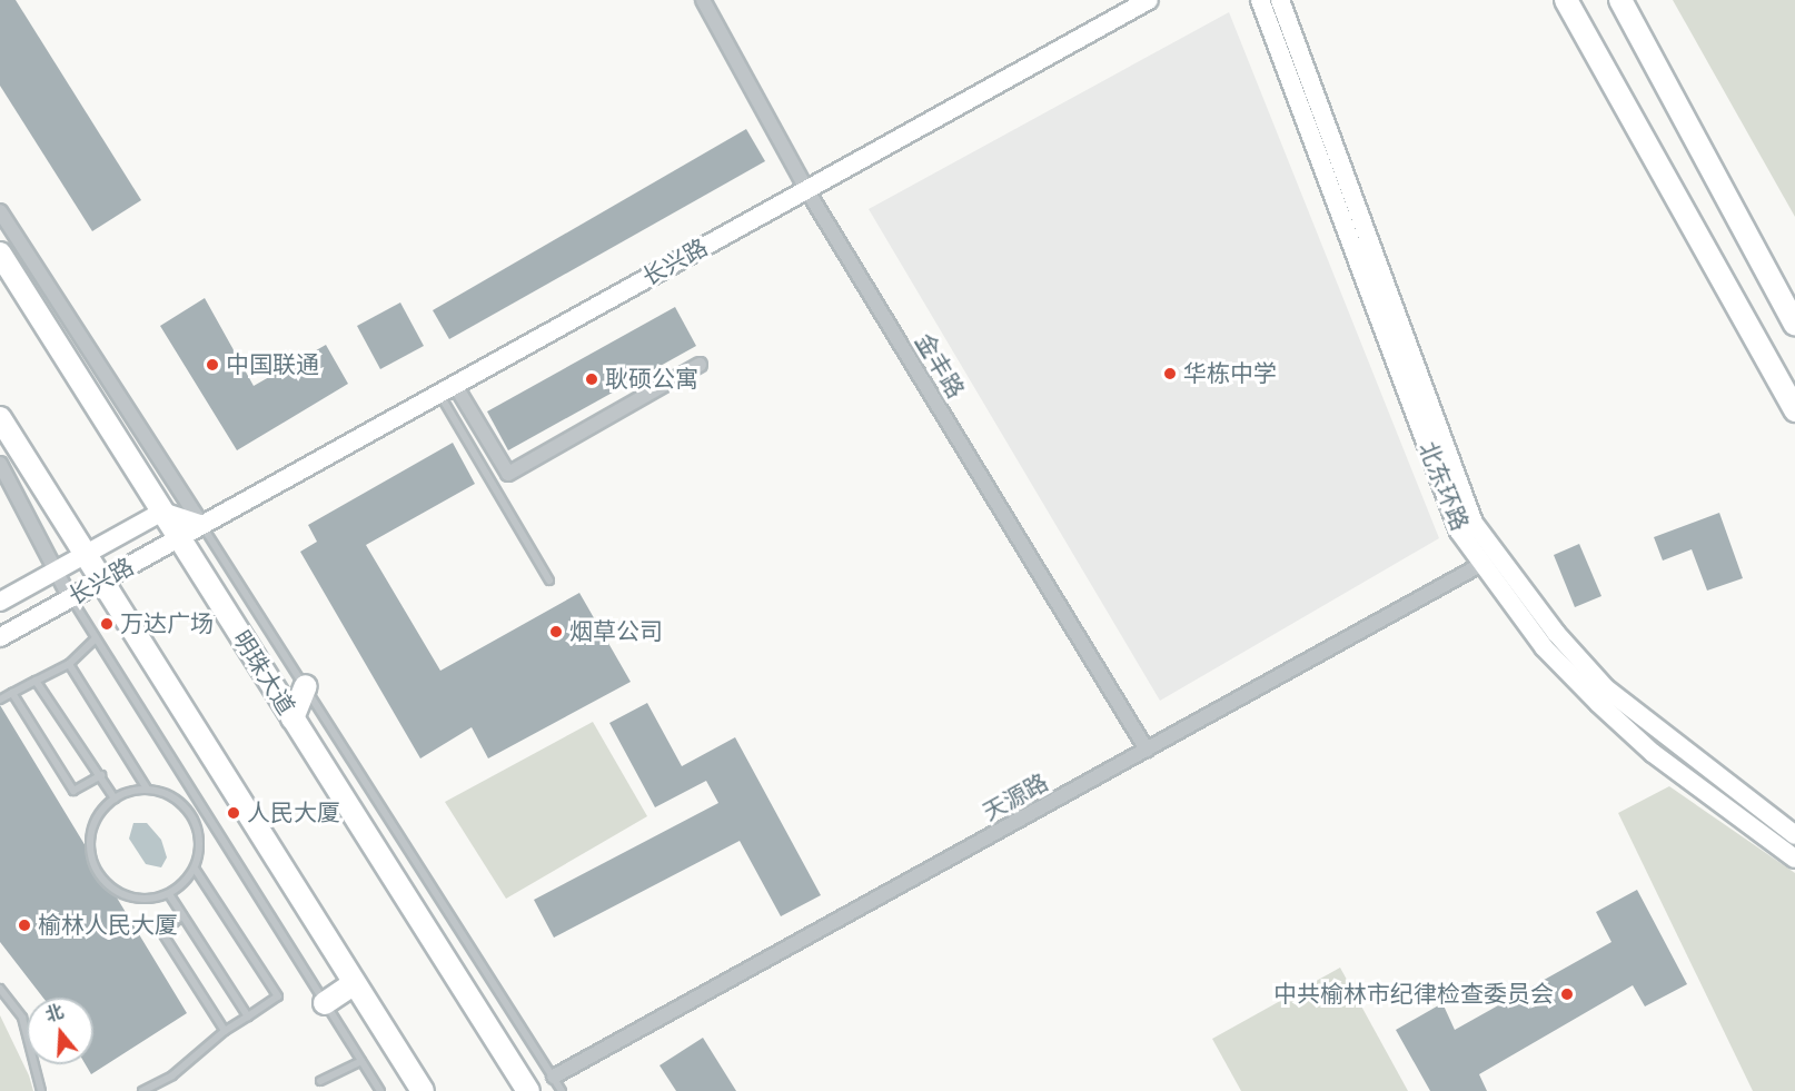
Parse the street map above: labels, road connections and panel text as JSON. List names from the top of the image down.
{
  "streets": {
    "main road": ["长兴路", "北东环路", "明珠大道"],
    "street": ["金丰路", "天源路"]
  },
  "crossings": [
    ["长兴路", "金丰路"],
    ["长兴路", "明珠大道"],
    ["金丰路", "天源路"],
    ["北东环路", "天源路"]
  ],
  "places": [
    "中国联通",
    "华栋中学",
    "耿硕公寓",
    "万达广场",
    "烟草公司",
    "人民大厦",
    "榆林人民大厦",
    "中共榆林市纪律检查委员会"
  ],
  "north": "top"
}
